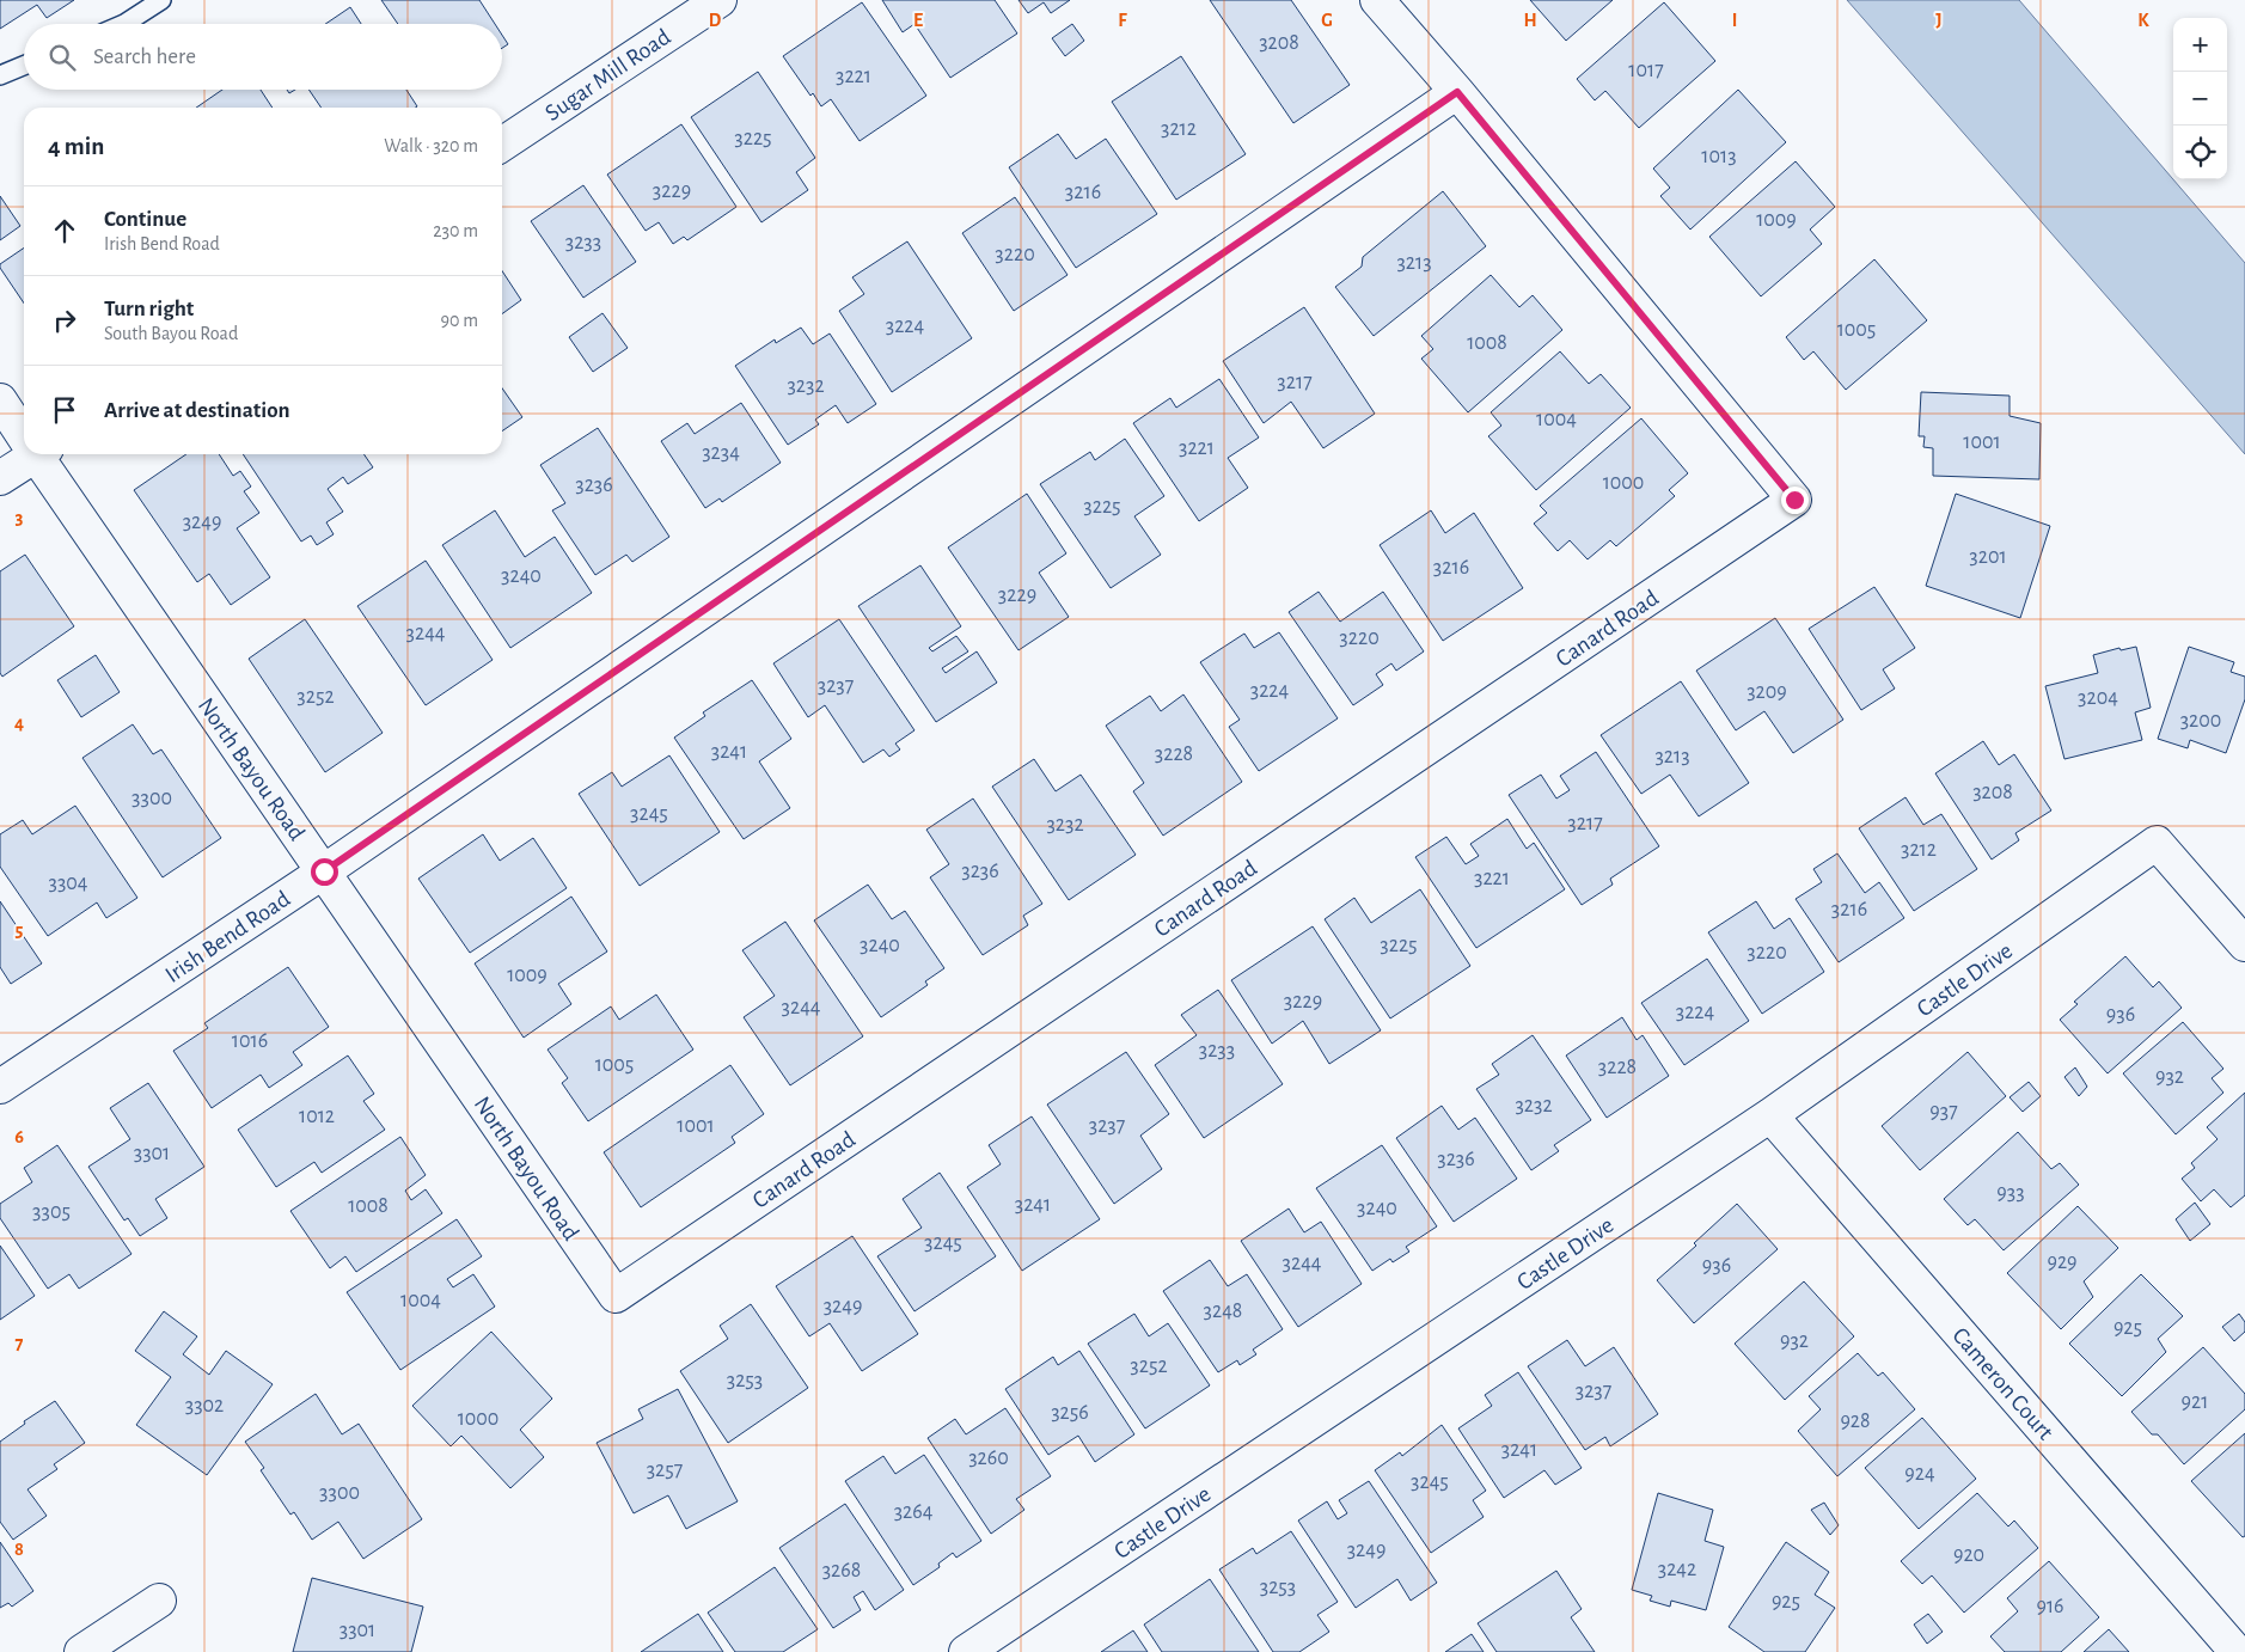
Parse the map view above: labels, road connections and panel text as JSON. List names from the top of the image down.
{
  "streets": {
    "street": [
      "Sugar Mill Road",
      "Canard Road",
      "North Bayou Road",
      "Irish Bend Road",
      "Castle Drive",
      "Cameron Court"
    ]
  },
  "crossings": [
    ["Canard Road", "North Bayou Road"],
    ["Canard Road", "Irish Bend Road"],
    ["North Bayou Road", "Irish Bend Road"],
    ["Castle Drive", "Cameron Court"]
  ],
  "house_numbers": [
    "3208",
    "1017",
    "3221",
    "3212",
    "3225",
    "1013",
    "3229",
    "3216",
    "1009",
    "3233",
    "3220",
    "3213",
    "3224",
    "1005",
    "1008",
    "3217",
    "3232",
    "1004",
    "1001",
    "3221",
    "3234",
    "1000",
    "3236",
    "3225",
    "3249",
    "3201",
    "3216",
    "3240",
    "3229",
    "3244",
    "3220",
    "3237",
    "3224",
    "3209",
    "3252",
    "3204",
    "3200",
    "3241",
    "3228",
    "3213",
    "3208",
    "3300",
    "3245",
    "3217",
    "3232",
    "3212",
    "3236",
    "3221",
    "3304",
    "3216",
    "3240",
    "3225",
    "3220",
    "1009",
    "3229",
    "3244",
    "3224",
    "936",
    "1016",
    "3233",
    "1005",
    "3228",
    "932",
    "3232",
    "937",
    "1012",
    "1001",
    "3237",
    "3301",
    "3236",
    "933",
    "3241",
    "1008",
    "3240",
    "3305",
    "3245",
    "929",
    "3244",
    "936",
    "1004",
    "3249",
    "3248",
    "925",
    "932",
    "3252",
    "3253",
    "3237",
    "921",
    "3302",
    "3256",
    "1000",
    "928",
    "3241",
    "3260",
    "3257",
    "924",
    "3245",
    "3300",
    "3264",
    "3249",
    "920",
    "3242",
    "3268",
    "3253",
    "925",
    "916",
    "3301"
  ],
  "page": {
    "map_buttons": ["+", "−"],
    "search": "Search here",
    "heading": ["4 min", "Walk · 320 m"],
    "list": [
      ["Continue", "Irish Bend Road", "230 m"],
      ["Turn right", "South Bayou Road", "90 m"],
      "Arrive at destination"
    ]
  },
  "grid": {
    "columns": [
      "D",
      "E",
      "F",
      "G",
      "H",
      "I",
      "J",
      "K"
    ],
    "rows": [
      "3",
      "4",
      "5",
      "6",
      "7",
      "8"
    ]
  }
}
